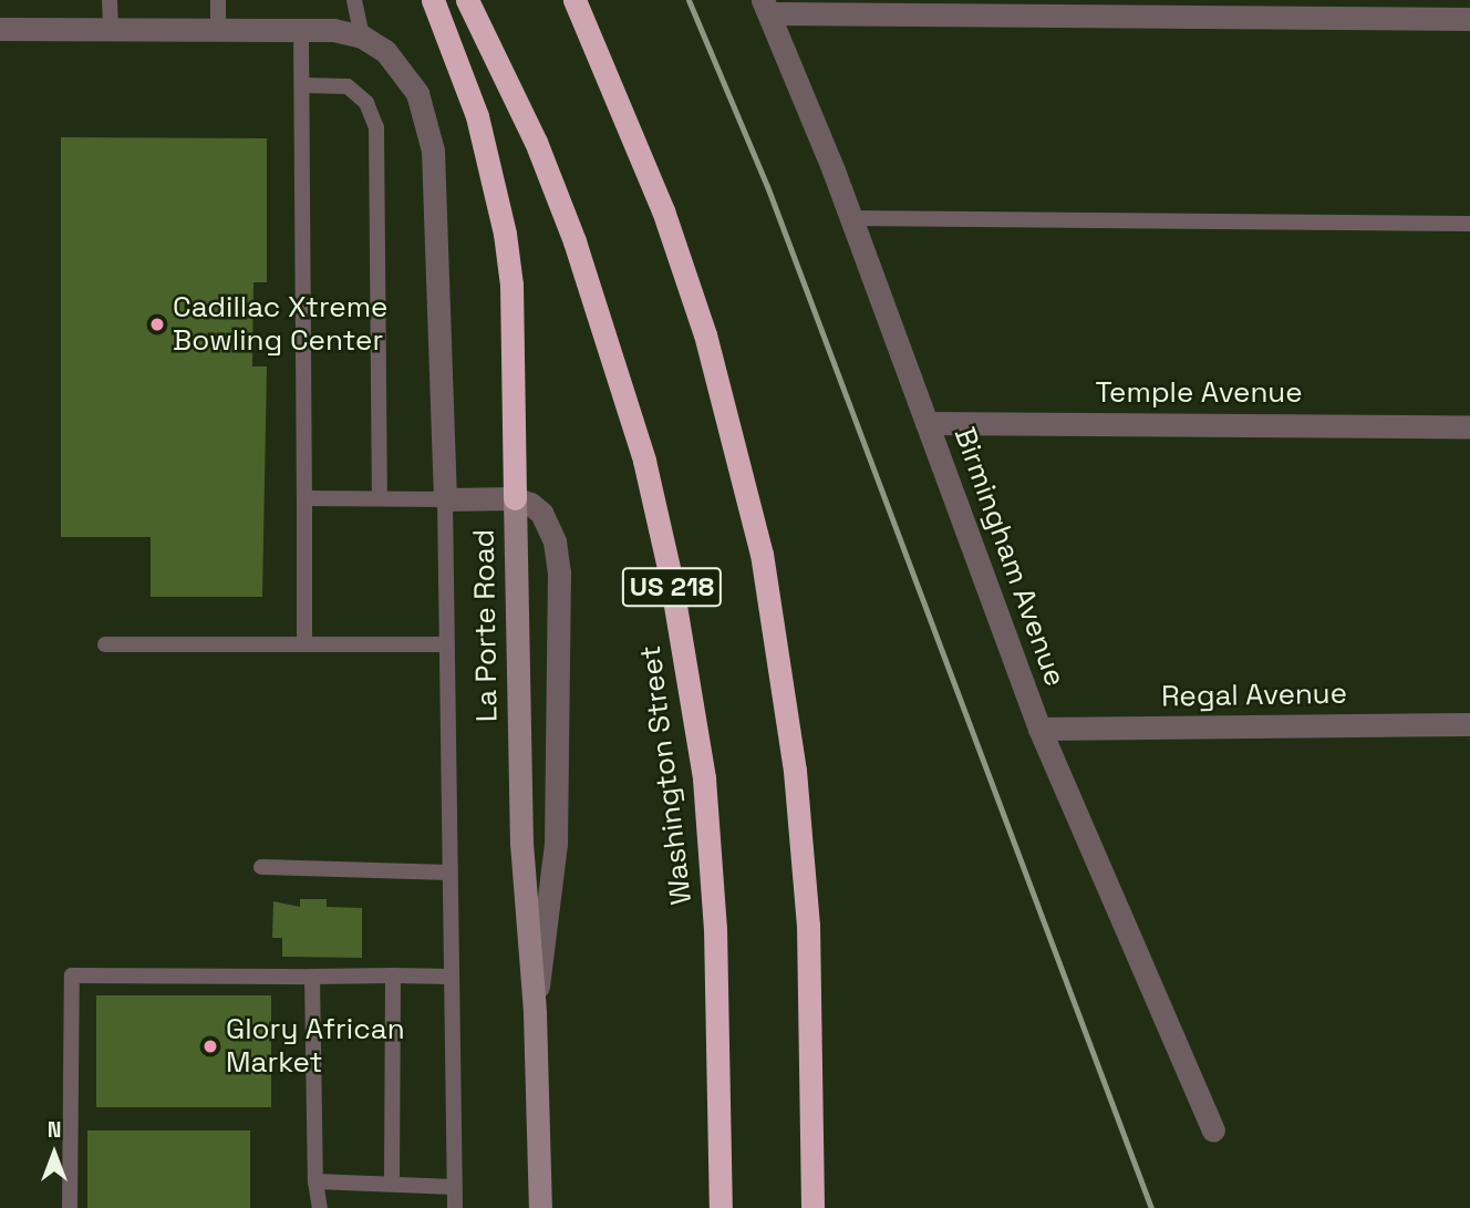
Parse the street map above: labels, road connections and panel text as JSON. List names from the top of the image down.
{
  "streets": {
    "highway": ["US 218", "Washington Street"],
    "street": [
      "Temple Avenue",
      "Birmingham Avenue",
      "La Porte Road",
      "Regal Avenue"
    ]
  },
  "crossings": [
    ["Temple Avenue", "Birmingham Avenue"],
    ["Birmingham Avenue", "Regal Avenue"]
  ],
  "places": ["Cadillac Xtreme Bowling Center", "Glory African Market"],
  "north": "top"
}
